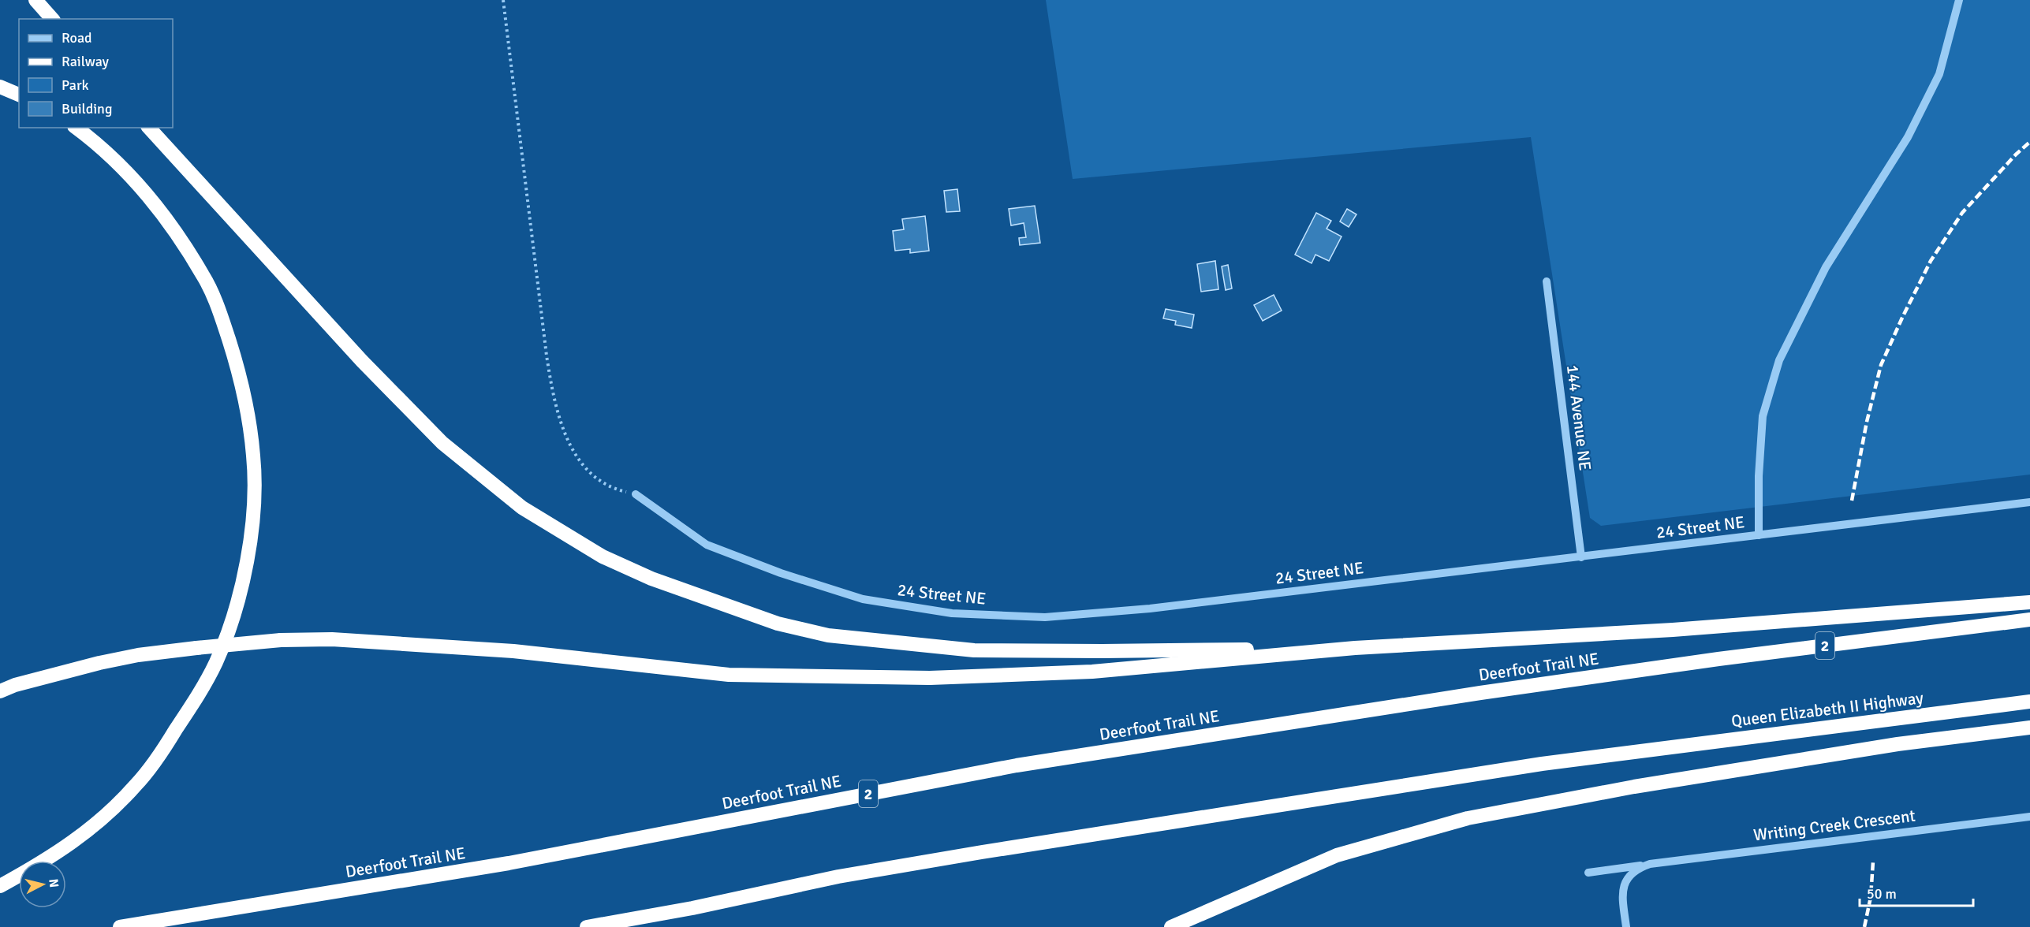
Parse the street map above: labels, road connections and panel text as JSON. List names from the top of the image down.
{
  "streets": {
    "highway": ["2", "Deerfoot Trail NE", "Queen Elizabeth II Highway"],
    "street": ["144 Avenue NE", "24 Street NE", "Writing Creek Crescent"]
  },
  "crossings": [
    ["144 Avenue NE", "24 Street NE"]
  ],
  "legend": [
    "Road",
    "Railway",
    "Park",
    "Building"
  ],
  "scale_bar": "50 m",
  "north": "right"
}
